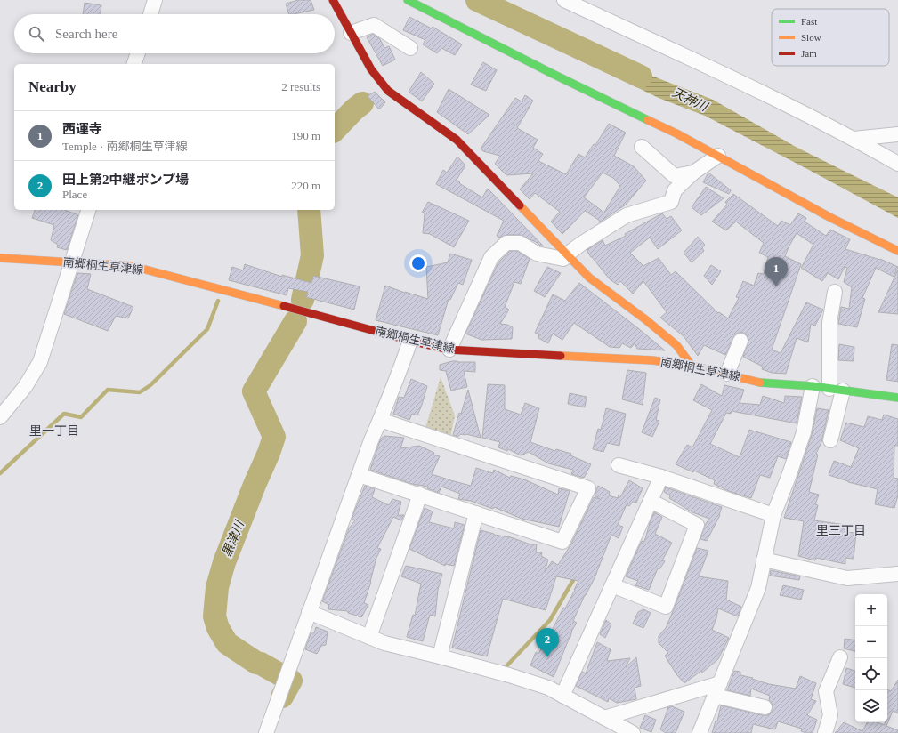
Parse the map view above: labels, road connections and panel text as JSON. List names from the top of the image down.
{
  "streets": {
    "street": ["南郷桐生草津線"]
  },
  "districts": ["里一丁目", "里三丁目"],
  "water": ["天神川", "黒津川"],
  "legend": ["Fast", "Slow", "Jam"],
  "page": {
    "search": "Search here",
    "heading": ["Nearby", "2 results"],
    "list": [
      {
        "mark": "1",
        "name": "西運寺",
        "note": "Temple · 南郷桐生草津線",
        "value": "190 m"
      },
      {
        "mark": "2",
        "name": "田上第2中継ポンプ場",
        "note": "Place",
        "value": "220 m"
      }
    ],
    "pins": ["1", "2"],
    "map_buttons": ["+", "−"]
  }
}
